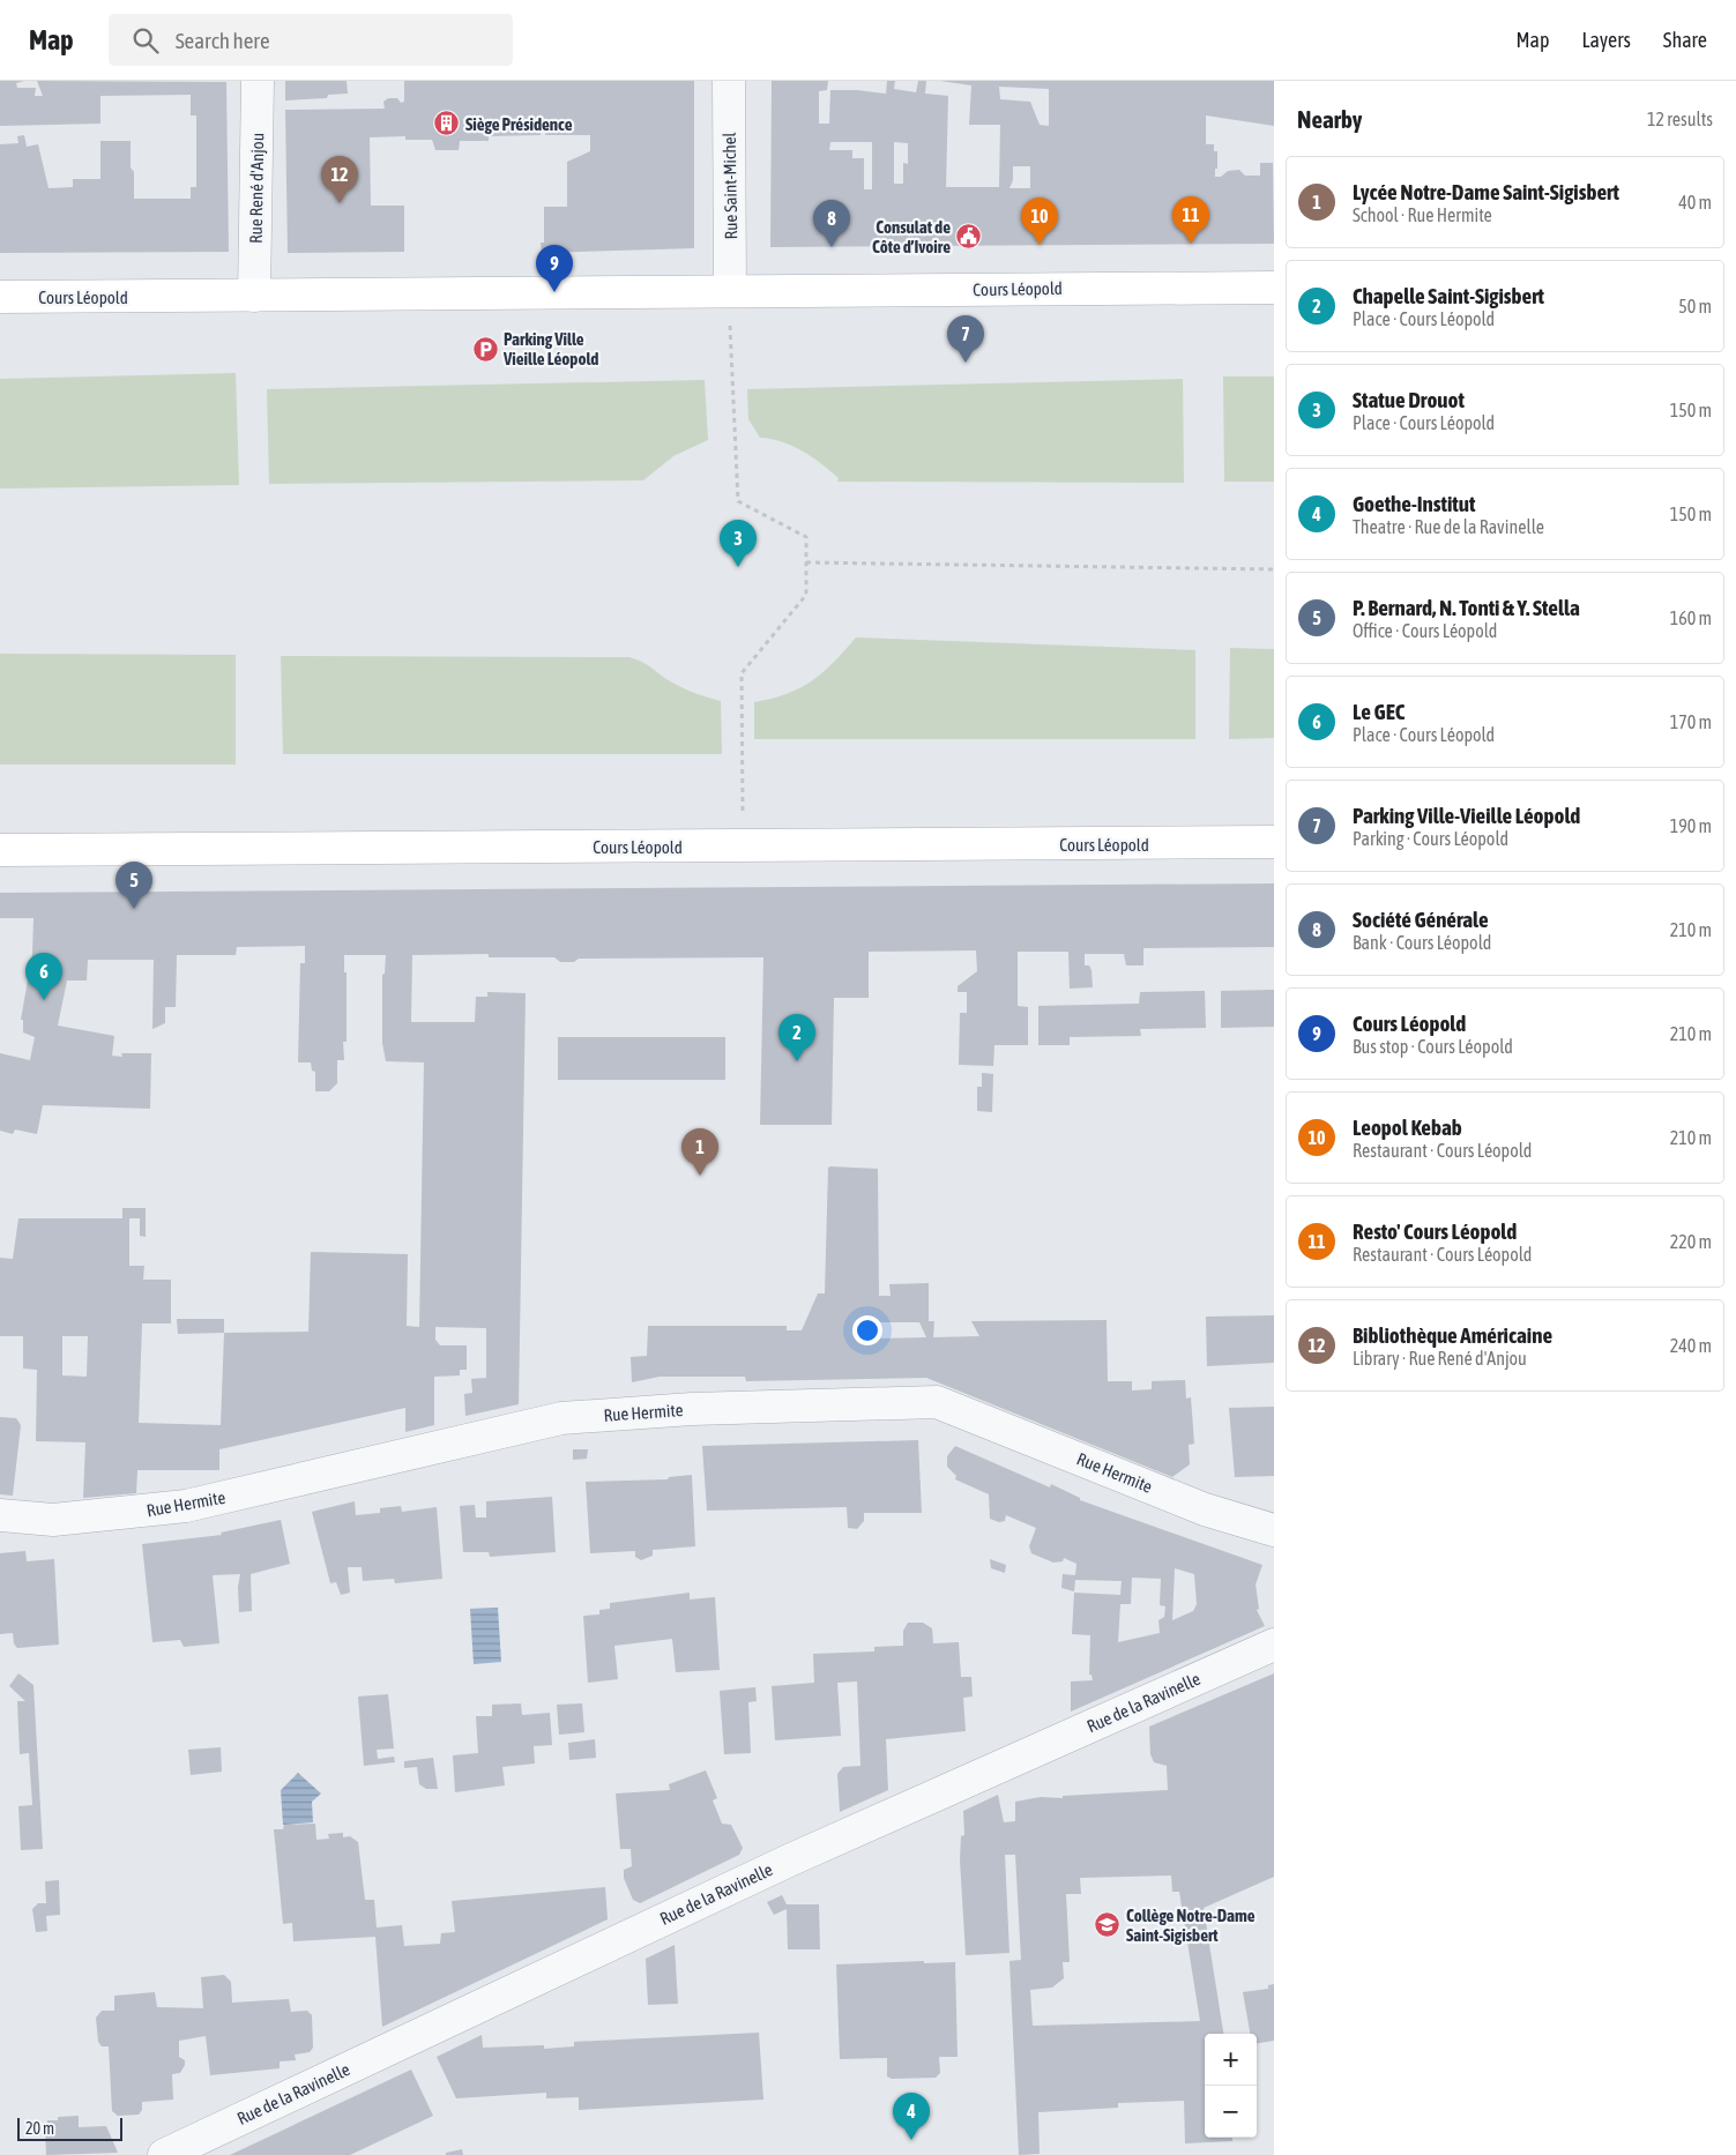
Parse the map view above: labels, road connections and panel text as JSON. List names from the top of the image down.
{
  "streets": {
    "street": [
      "Rue Saint-Michel",
      "Rue René d'Anjou",
      "Cours Léopold",
      "Rue Hermite",
      "Rue de la Ravinelle"
    ]
  },
  "crossings": [
    ["Rue Saint-Michel", "Cours Léopold"],
    ["Rue René d'Anjou", "Cours Léopold"]
  ],
  "places": {
    "building": ["Siège Présidence"],
    "public building": ["Consulat de Côte d’Ivoire"],
    "parking": ["Parking Ville Vieille Léopold"],
    "school or university": ["Collège Notre-Dame Saint-Sigisbert"]
  },
  "scale_bar": "20 m",
  "page": {
    "header": "Map",
    "search": "Search here",
    "nav": ["Map", "Layers", "Share"],
    "heading": ["Nearby", "12 results"],
    "pins": [
      "12",
      "11",
      "10",
      "8",
      "9",
      "7",
      "3",
      "5",
      "6",
      "2",
      "1",
      "4"
    ],
    "list": [
      {
        "mark": "1",
        "name": "Lycée Notre-Dame Saint-Sigisbert",
        "note": "School · Rue Hermite",
        "value": "40 m"
      },
      {
        "mark": "2",
        "name": "Chapelle Saint-Sigisbert",
        "note": "Place · Cours Léopold",
        "value": "50 m"
      },
      {
        "mark": "3",
        "name": "Statue Drouot",
        "note": "Place · Cours Léopold",
        "value": "150 m"
      },
      {
        "mark": "4",
        "name": "Goethe-Institut",
        "note": "Theatre · Rue de la Ravinelle",
        "value": "150 m"
      },
      {
        "mark": "5",
        "name": "P. Bernard, N. Tonti & Y. Stella",
        "note": "Office · Cours Léopold",
        "value": "160 m"
      },
      {
        "mark": "6",
        "name": "Le GEC",
        "note": "Place · Cours Léopold",
        "value": "170 m"
      },
      {
        "mark": "7",
        "name": "Parking Ville-Vieille Léopold",
        "note": "Parking · Cours Léopold",
        "value": "190 m"
      },
      {
        "mark": "8",
        "name": "Société Générale",
        "note": "Bank · Cours Léopold",
        "value": "210 m"
      },
      {
        "mark": "9",
        "name": "Cours Léopold",
        "note": "Bus stop · Cours Léopold",
        "value": "210 m"
      },
      {
        "mark": "10",
        "name": "Leopol Kebab",
        "note": "Restaurant · Cours Léopold",
        "value": "210 m"
      },
      {
        "mark": "11",
        "name": "Resto' Cours Léopold",
        "note": "Restaurant · Cours Léopold",
        "value": "220 m"
      },
      {
        "mark": "12",
        "name": "Bibliothèque Américaine",
        "note": "Library · Rue René d'Anjou",
        "value": "240 m"
      }
    ],
    "map_buttons": ["+", "−"],
    "scale": "20 m"
  }
}
